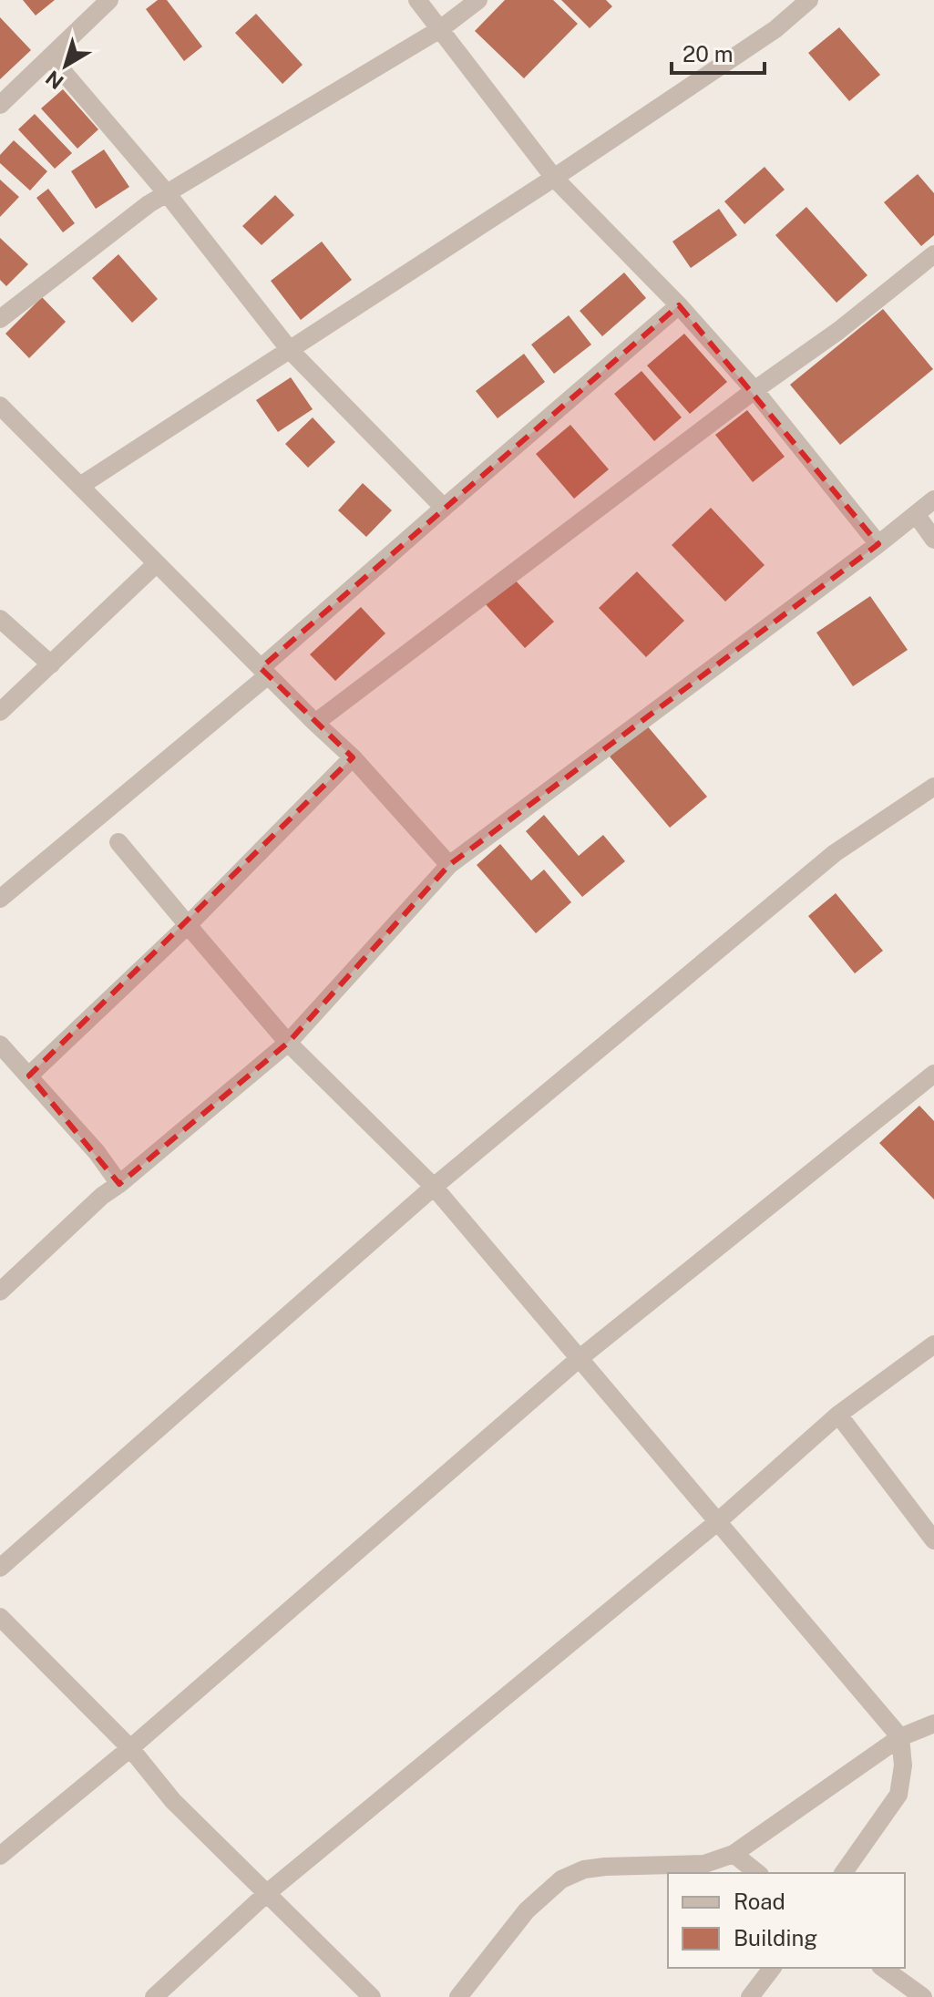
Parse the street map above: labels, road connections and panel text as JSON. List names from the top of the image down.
{
  "legend": ["Road", "Building"],
  "scale_bar": "20 m",
  "north": "bottom left"
}
